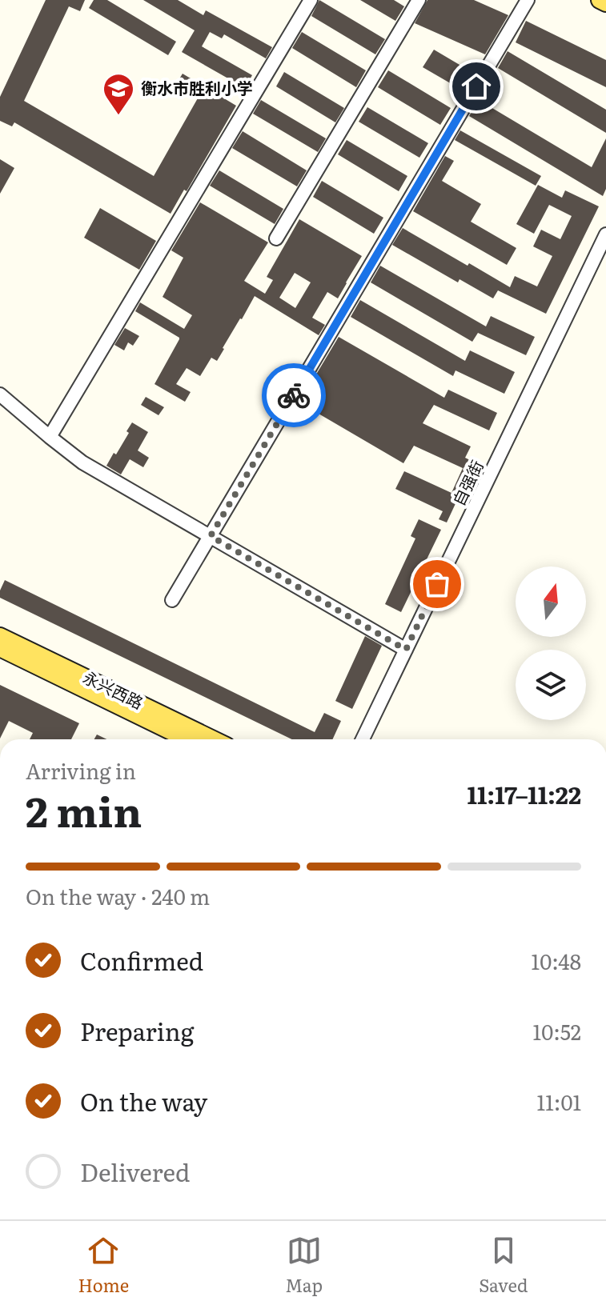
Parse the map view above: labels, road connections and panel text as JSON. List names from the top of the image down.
{
  "streets": {
    "main road": ["永兴西路"],
    "street": ["自强街"]
  },
  "places": {
    "school or university": ["衡水市胜利小学"]
  },
  "north": "top",
  "page": {
    "heading": ["2 min", "Arriving in", "11:17–11:22"],
    "bar": "On the way · 240 m",
    "list": [
      ["Confirmed", "10:48"],
      ["Preparing", "10:52"],
      ["On the way", "11:01"],
      "Delivered"
    ],
    "tabs": ["Home", "Map", "Saved"]
  }
}
